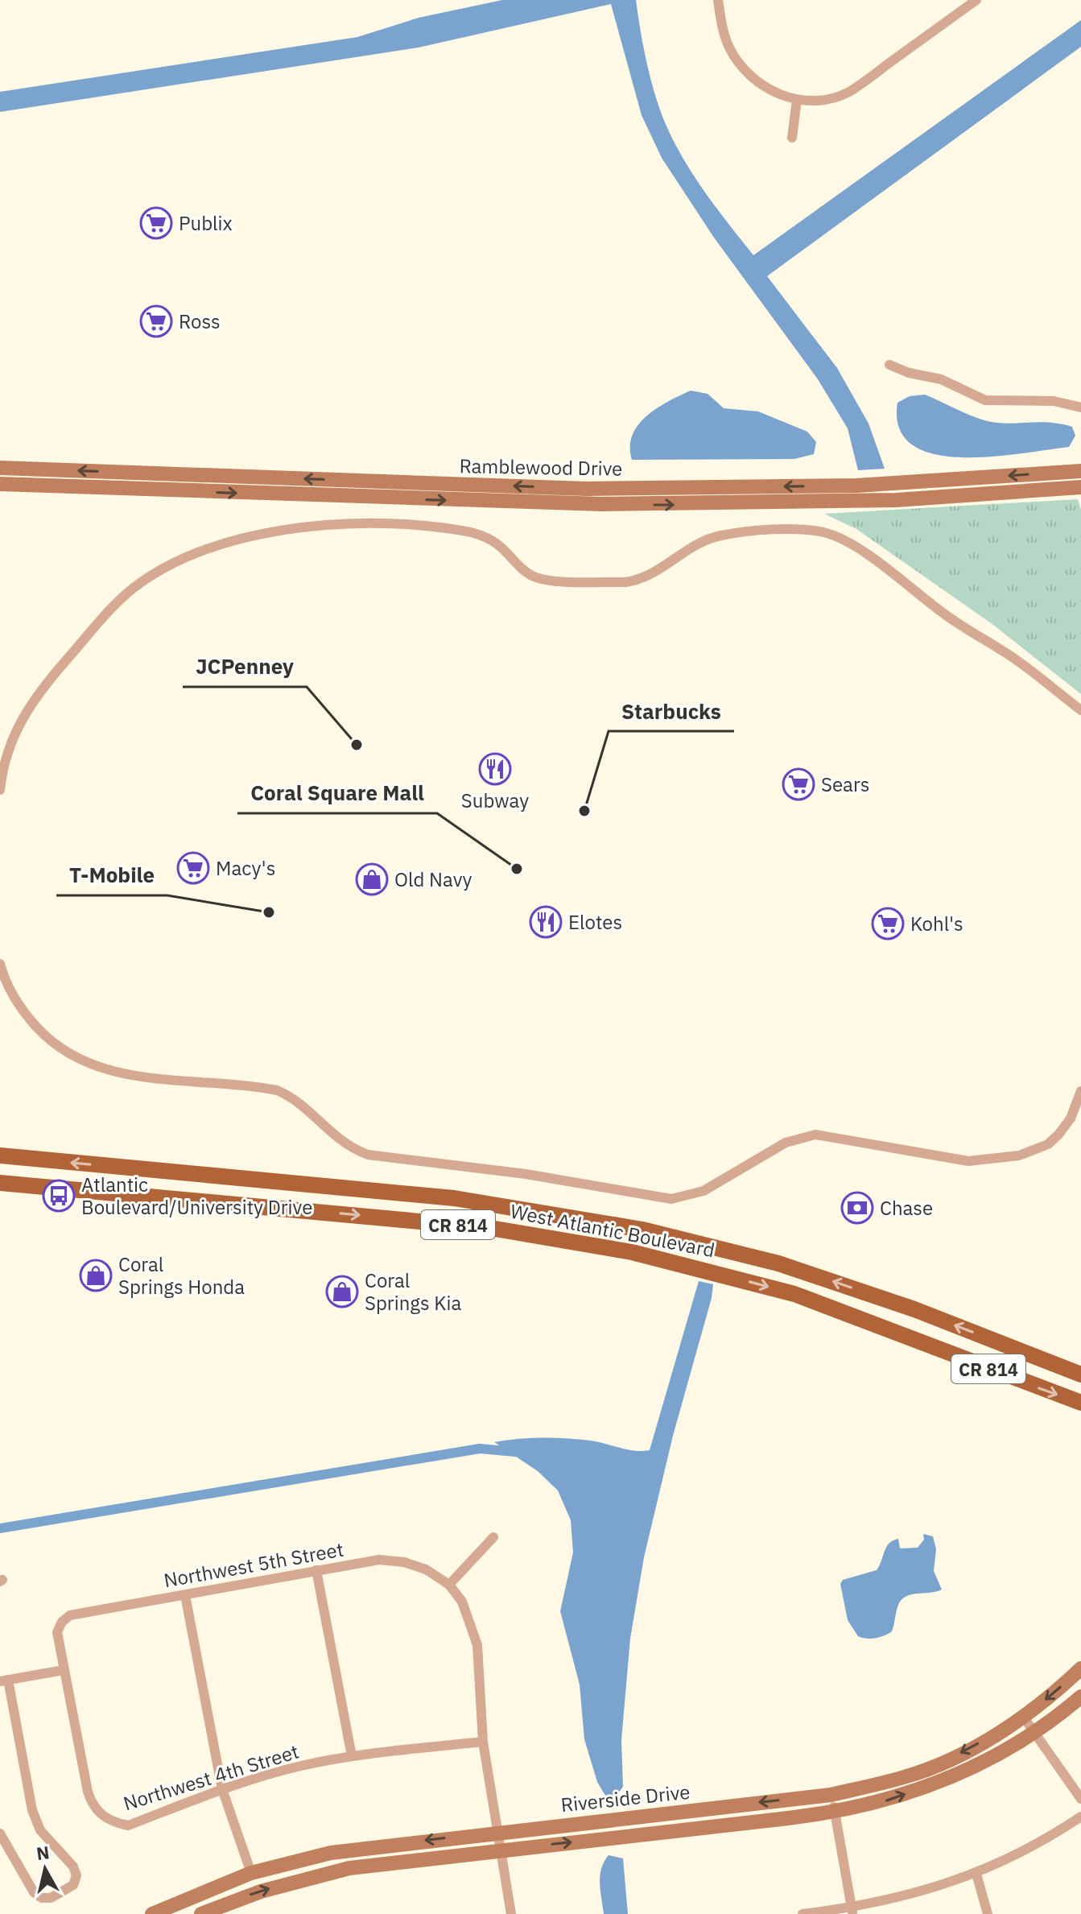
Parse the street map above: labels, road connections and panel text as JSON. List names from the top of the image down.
{
  "streets": {
    "main road": ["CR 814", "West Atlantic Boulevard"],
    "street": [
      "Ramblewood Drive",
      "Northwest 5th Street",
      "Northwest 4th Street",
      "Riverside Drive"
    ]
  },
  "crossings": [
    ["Northwest 5th Street", "Northwest 4th Street"]
  ],
  "places": {
    "supermarket": [
      "Publix",
      "Ross",
      "Sears",
      "Macy's",
      "Kohl's"
    ],
    "other": [
      "JCPenney",
      "Starbucks",
      "Coral Square Mall",
      "T-Mobile"
    ],
    "restaurant": ["Subway", "Elotes"],
    "shop": ["Old Navy", "Coral Springs Honda", "Coral Springs Kia"],
    "bus stop": ["Atlantic Boulevard/University Drive"],
    "bank": ["Chase"]
  },
  "north": "top"
}
